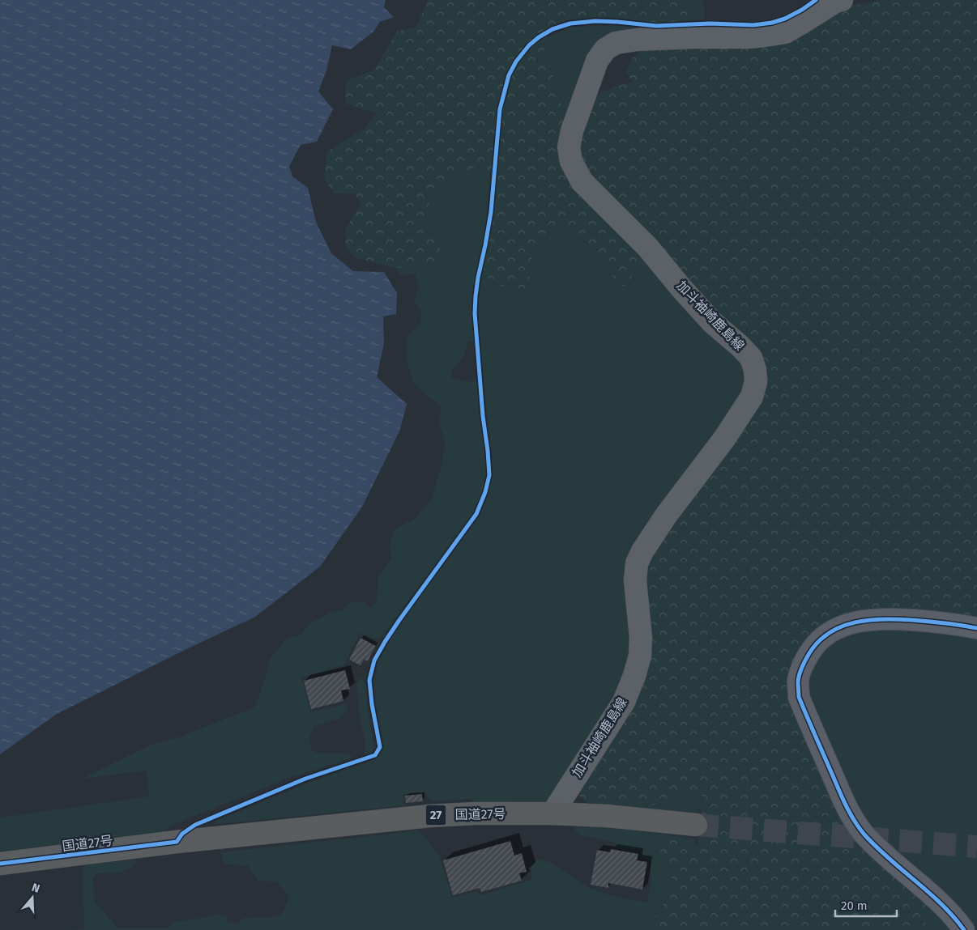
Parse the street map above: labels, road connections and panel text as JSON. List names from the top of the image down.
{
  "streets": {
    "highway": ["国道27号", "27"],
    "main road": ["加斗袖崎鹿島線"]
  },
  "crossings": [
    ["加斗袖崎鹿島線", "国道27号"]
  ],
  "scale_bar": "20 m",
  "north": "top"
}
